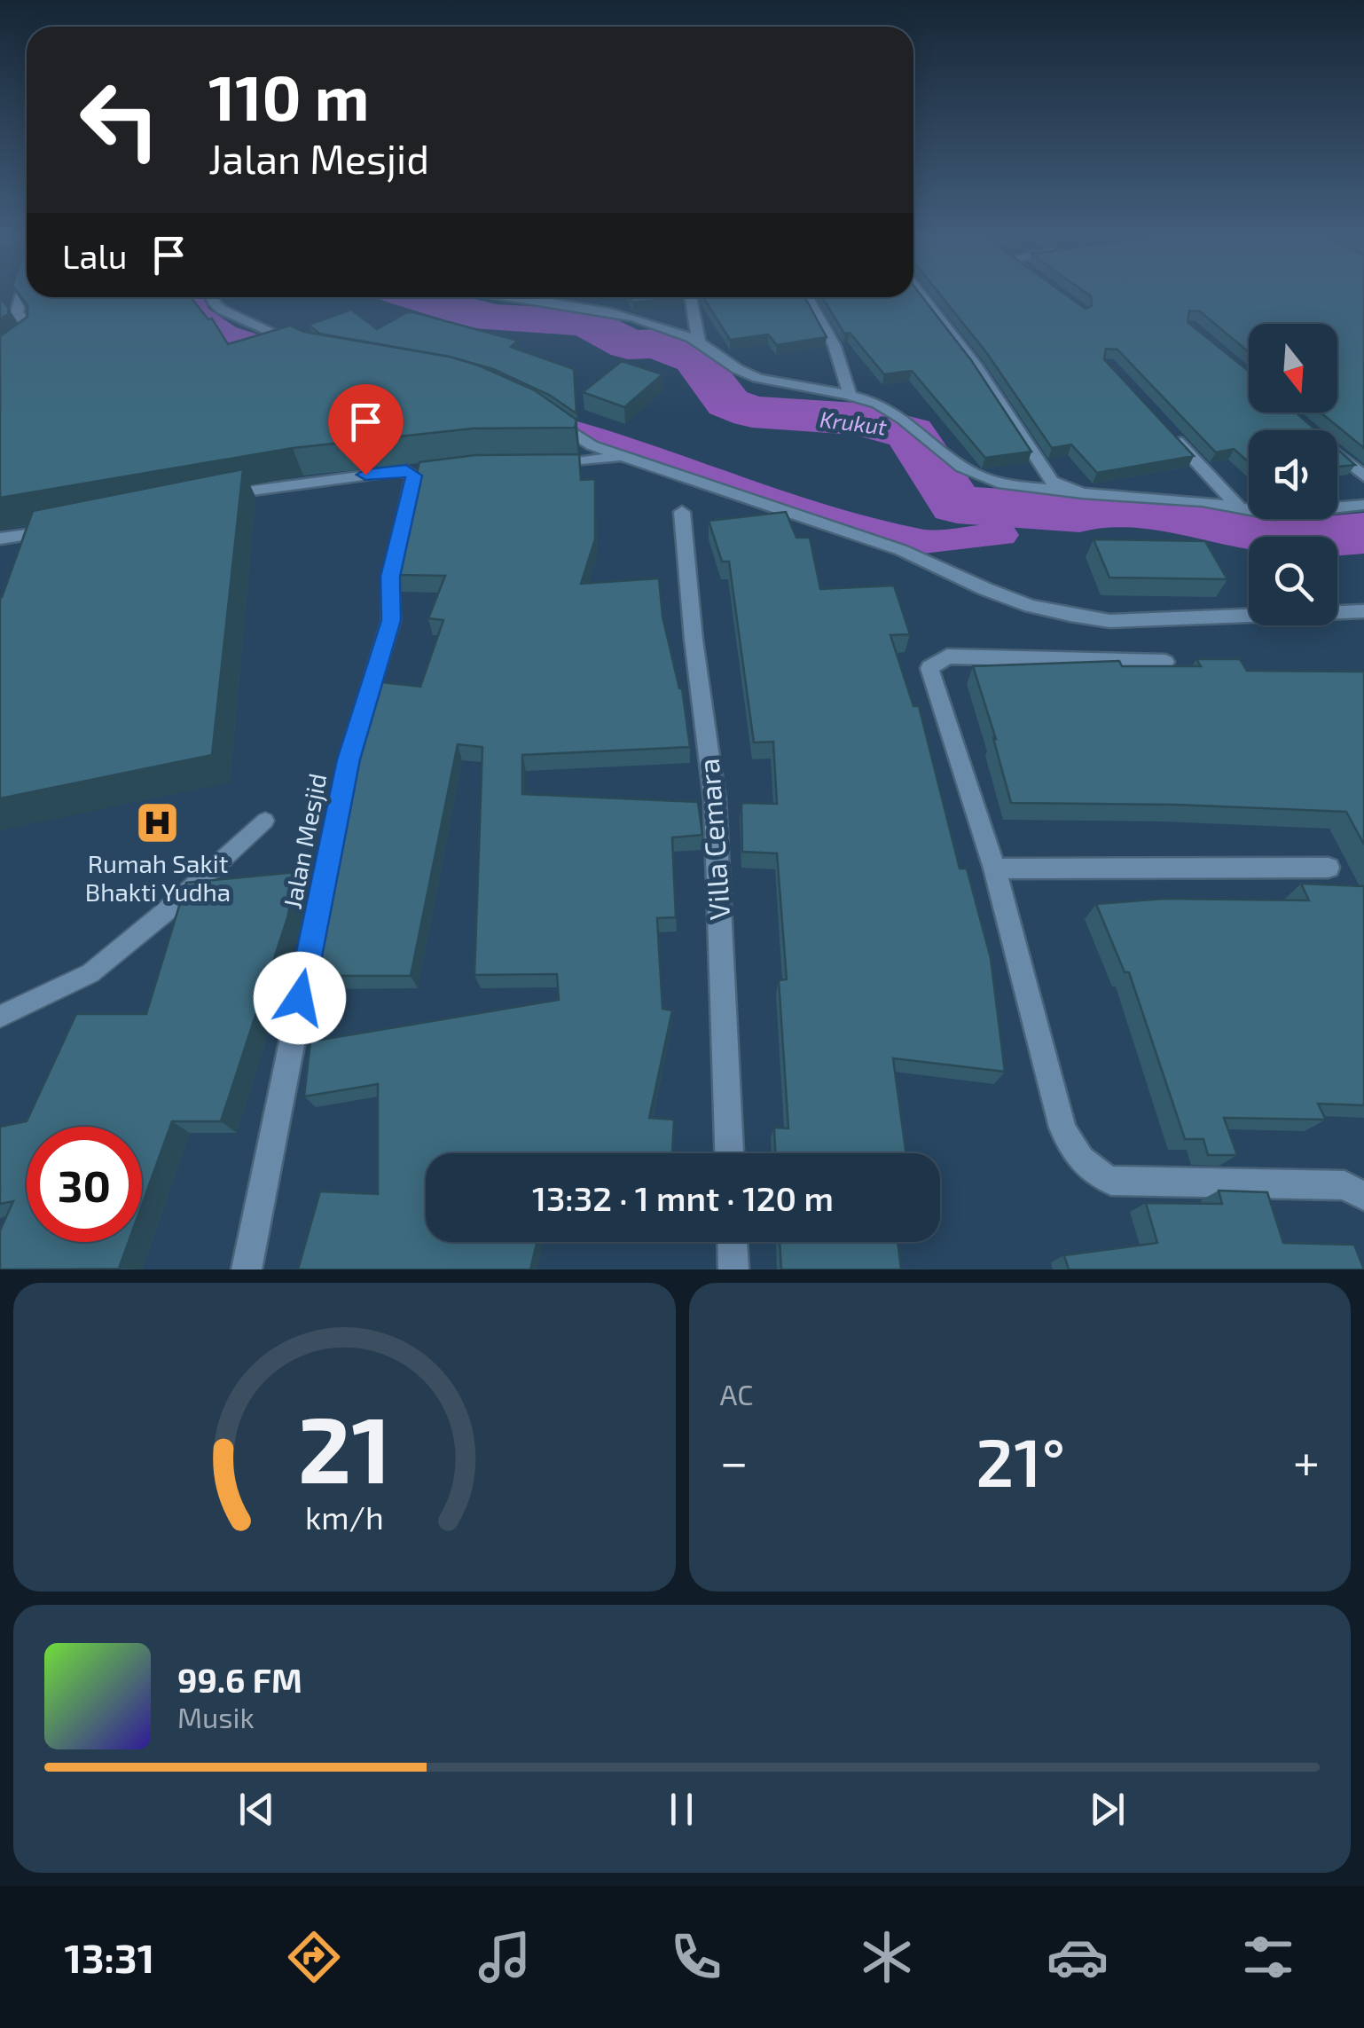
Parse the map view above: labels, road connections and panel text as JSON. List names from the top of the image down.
{
  "streets": {
    "street": ["Villa Cemara", "Jalan Mesjid"]
  },
  "water": ["Krukut"],
  "places": {
    "hospital": ["Rumah Sakit Bhakti Yudha"]
  },
  "north": "bottom",
  "page": {
    "turn": ["110 m", "Jalan Mesjid"],
    "then": "Lalu",
    "limit": "30",
    "trip": "13:32 · 1 mnt · 120 m",
    "tile": "AC",
    "heat": ["−", "21°", "+"],
    "song": ["99.6 FM", "Musik"],
    "tabs": "13:31",
    "gauge": ["21", "km/h"]
  }
}
